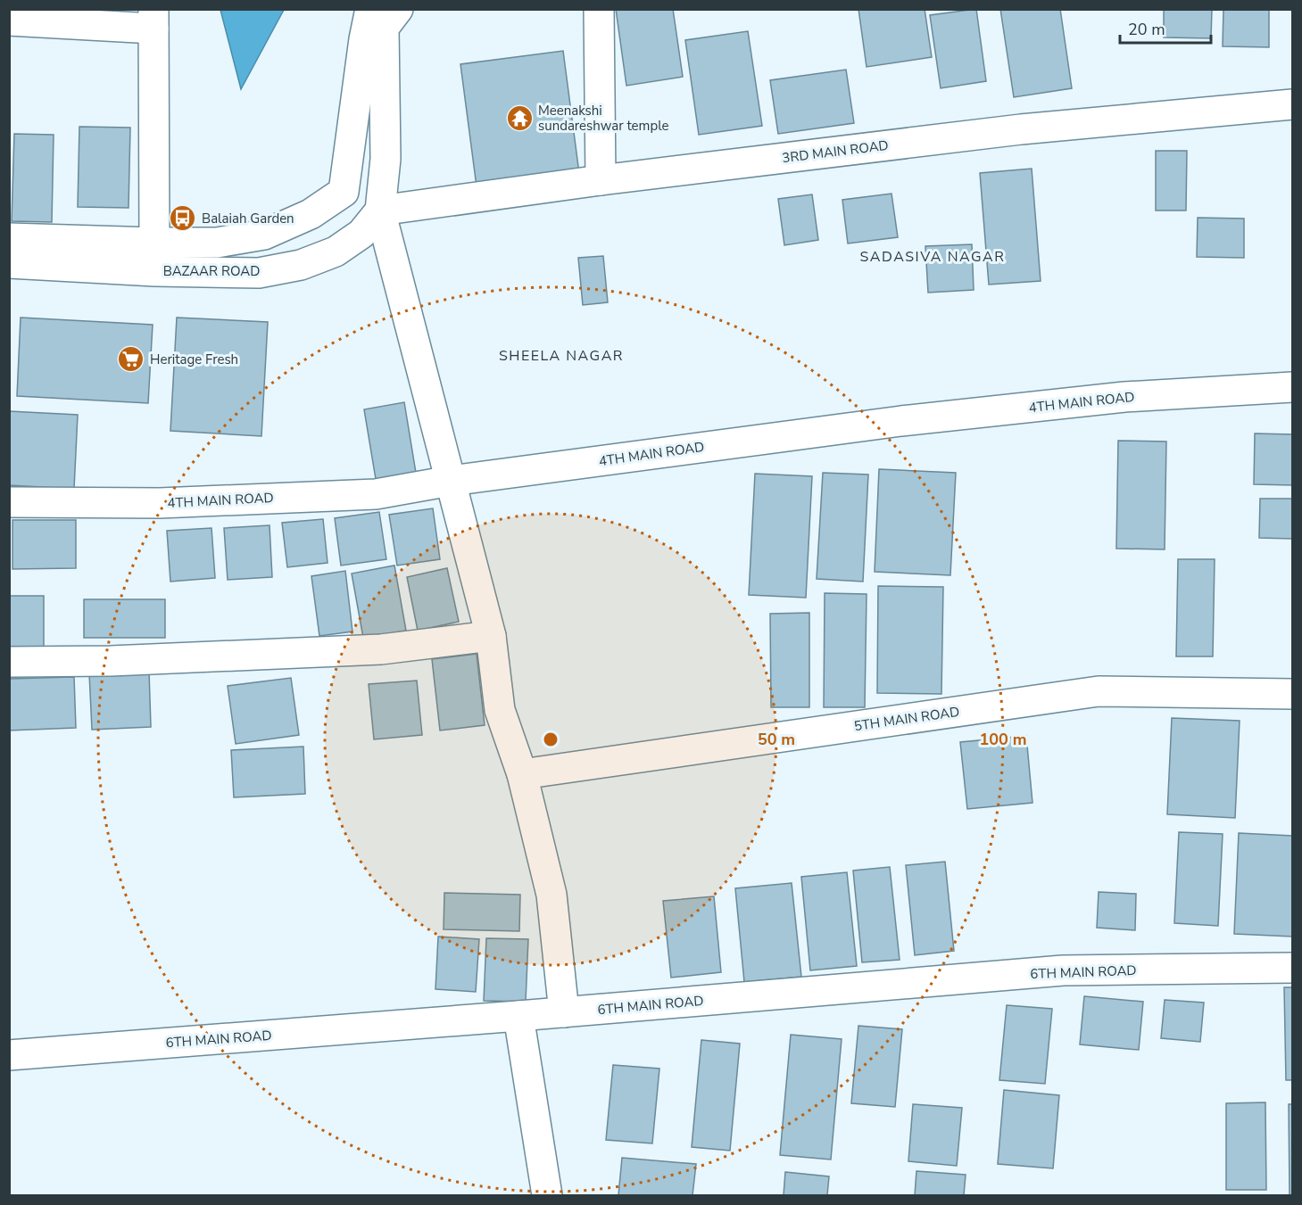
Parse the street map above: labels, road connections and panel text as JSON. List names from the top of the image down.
{
  "streets": {
    "street": [
      "3RD MAIN ROAD",
      "BAZAAR ROAD",
      "4TH MAIN ROAD",
      "5TH MAIN ROAD",
      "6TH MAIN ROAD"
    ]
  },
  "crossings": [
    ["3RD MAIN ROAD", "BAZAAR ROAD"]
  ],
  "districts": ["SADASIVA NAGAR", "SHEELA NAGAR"],
  "places": {
    "temple": ["Meenakshi sundareshwar temple"],
    "bus stop": ["Balaiah Garden"],
    "supermarket": ["Heritage Fresh"]
  },
  "scale_bar": "20 m",
  "rings": ["50 m", "100 m"]
}
